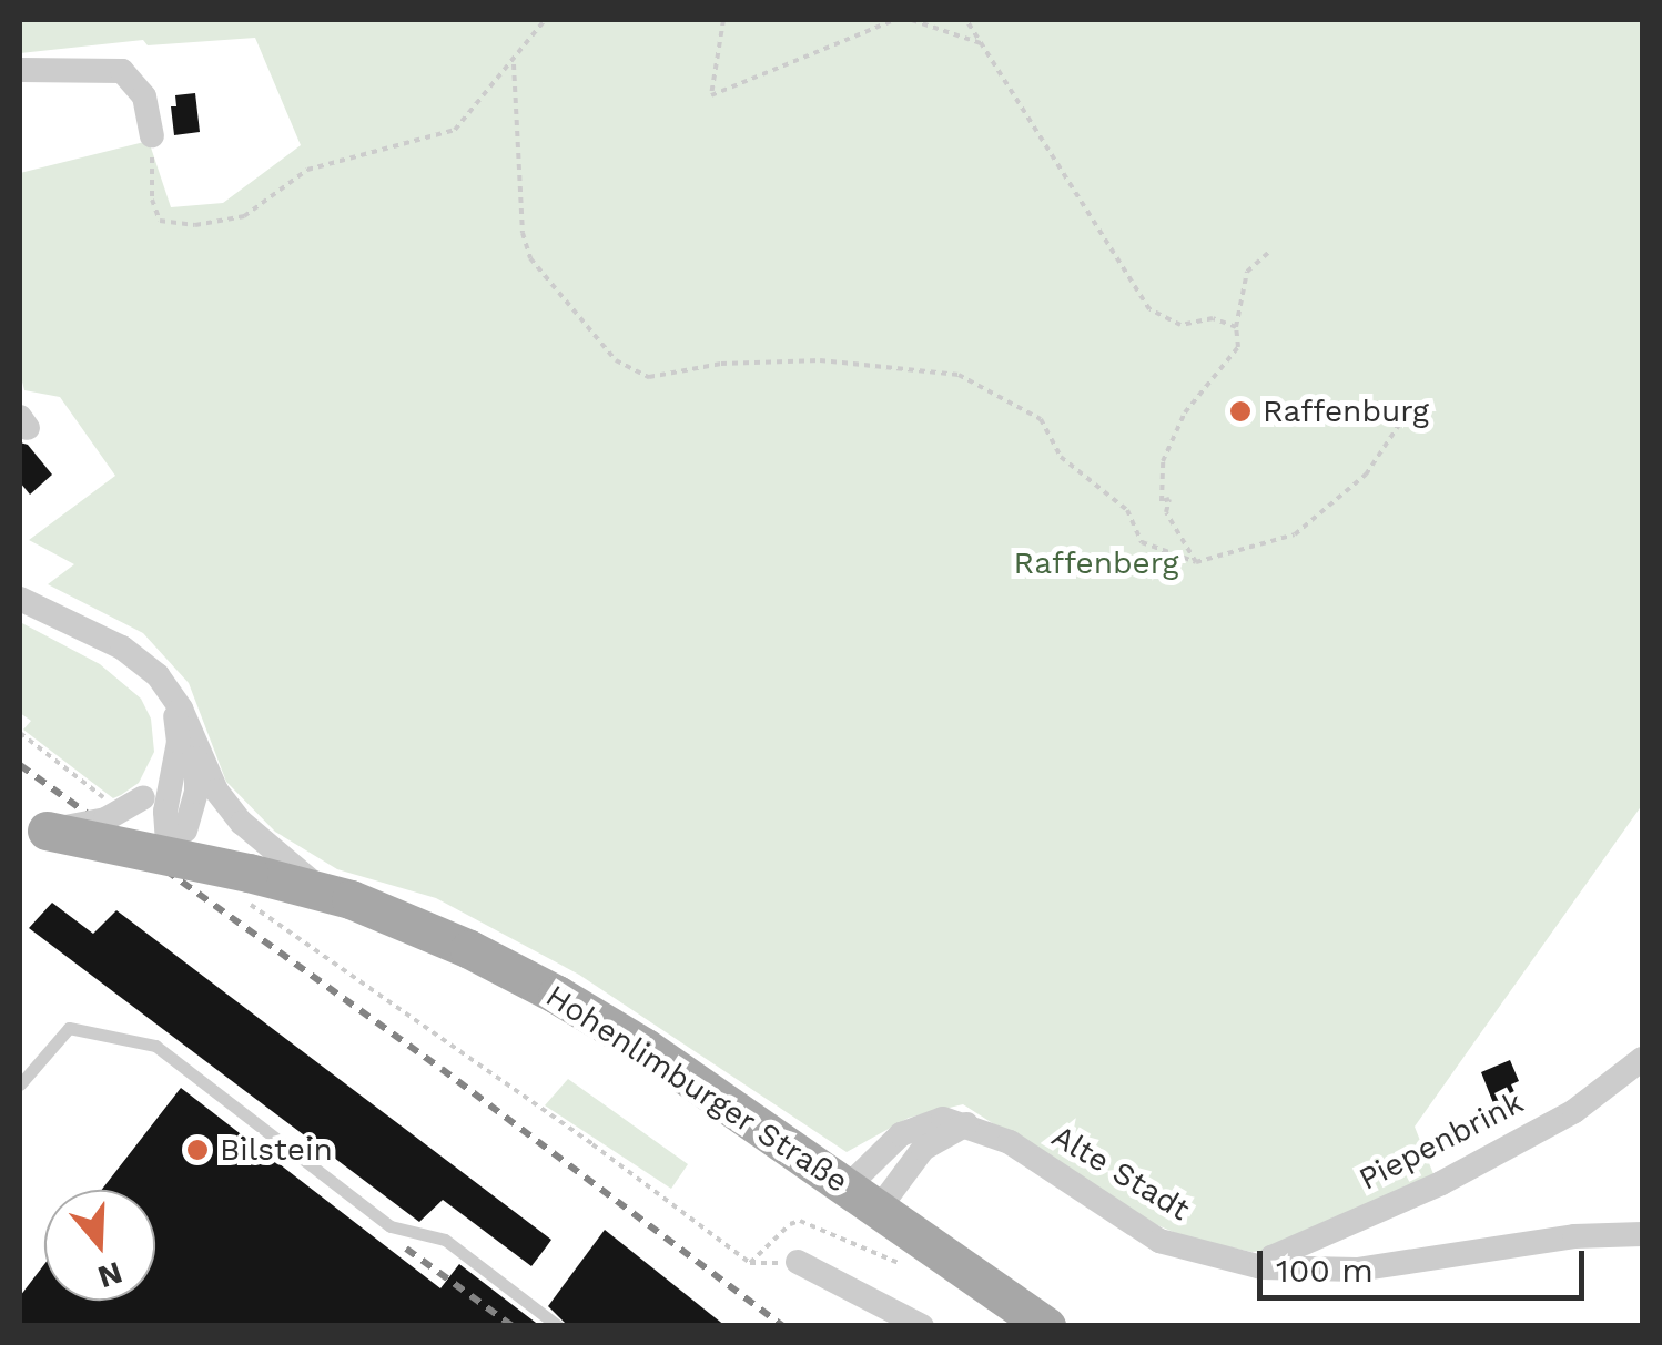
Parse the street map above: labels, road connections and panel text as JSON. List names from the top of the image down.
{
  "streets": {
    "main road": ["Hohenlimburger Straße"],
    "street": ["Piepenbrink", "Alte Stadt"]
  },
  "crossings": [
    ["Hohenlimburger Straße", "Alte Stadt"],
    ["Piepenbrink", "Alte Stadt"]
  ],
  "parks": ["Raffenberg"],
  "places": ["Raffenburg", "Bilstein"],
  "scale_bar": "100 m",
  "north": "bottom"
}
